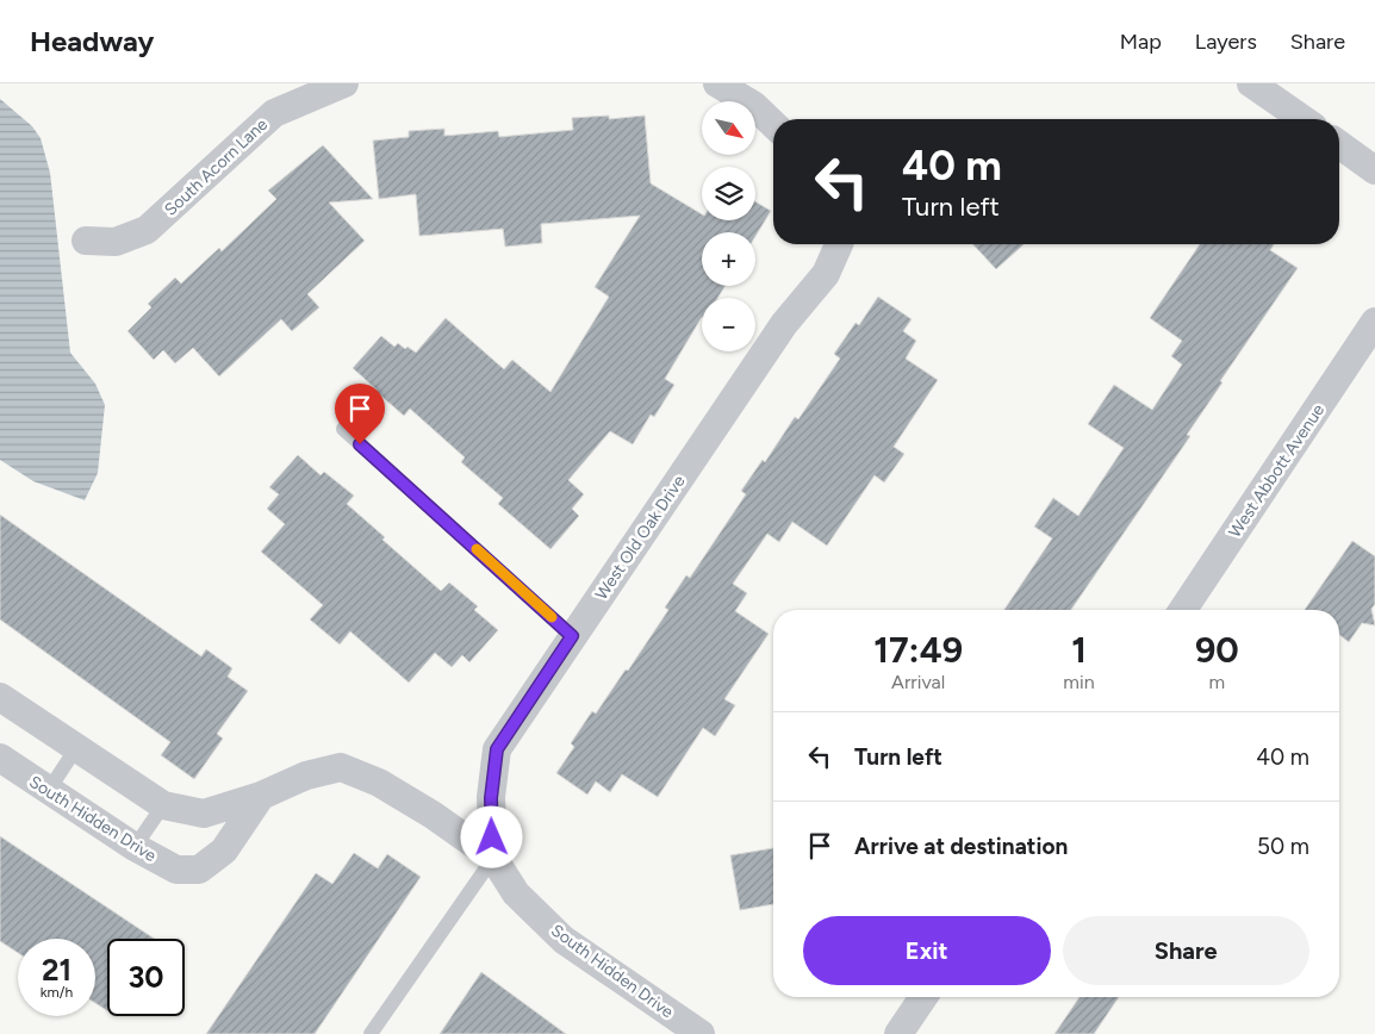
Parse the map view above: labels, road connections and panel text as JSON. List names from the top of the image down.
{
  "streets": {
    "street": [
      "South Acorn Lane",
      "West Abbott Avenue",
      "West Old Oak Drive",
      "South Hidden Drive"
    ]
  },
  "crossings": [
    ["West Old Oak Drive", "South Hidden Drive"]
  ],
  "north": "bottom right",
  "page": {
    "header": "Headway",
    "nav": ["Map", "Layers", "Share"],
    "map_buttons": ["+", "−"],
    "turn": ["40 m", "Turn left"],
    "eta": [
      "17:49",
      "Arrival",
      "1",
      "min",
      "90",
      "m"
    ],
    "list": [
      {
        "name": "Turn left",
        "value": "40 m"
      },
      {
        "name": "Arrive at destination",
        "value": "50 m"
      }
    ],
    "buttons": ["Exit", "Share"],
    "speed": "21 km/h",
    "limit": "30"
  }
}
